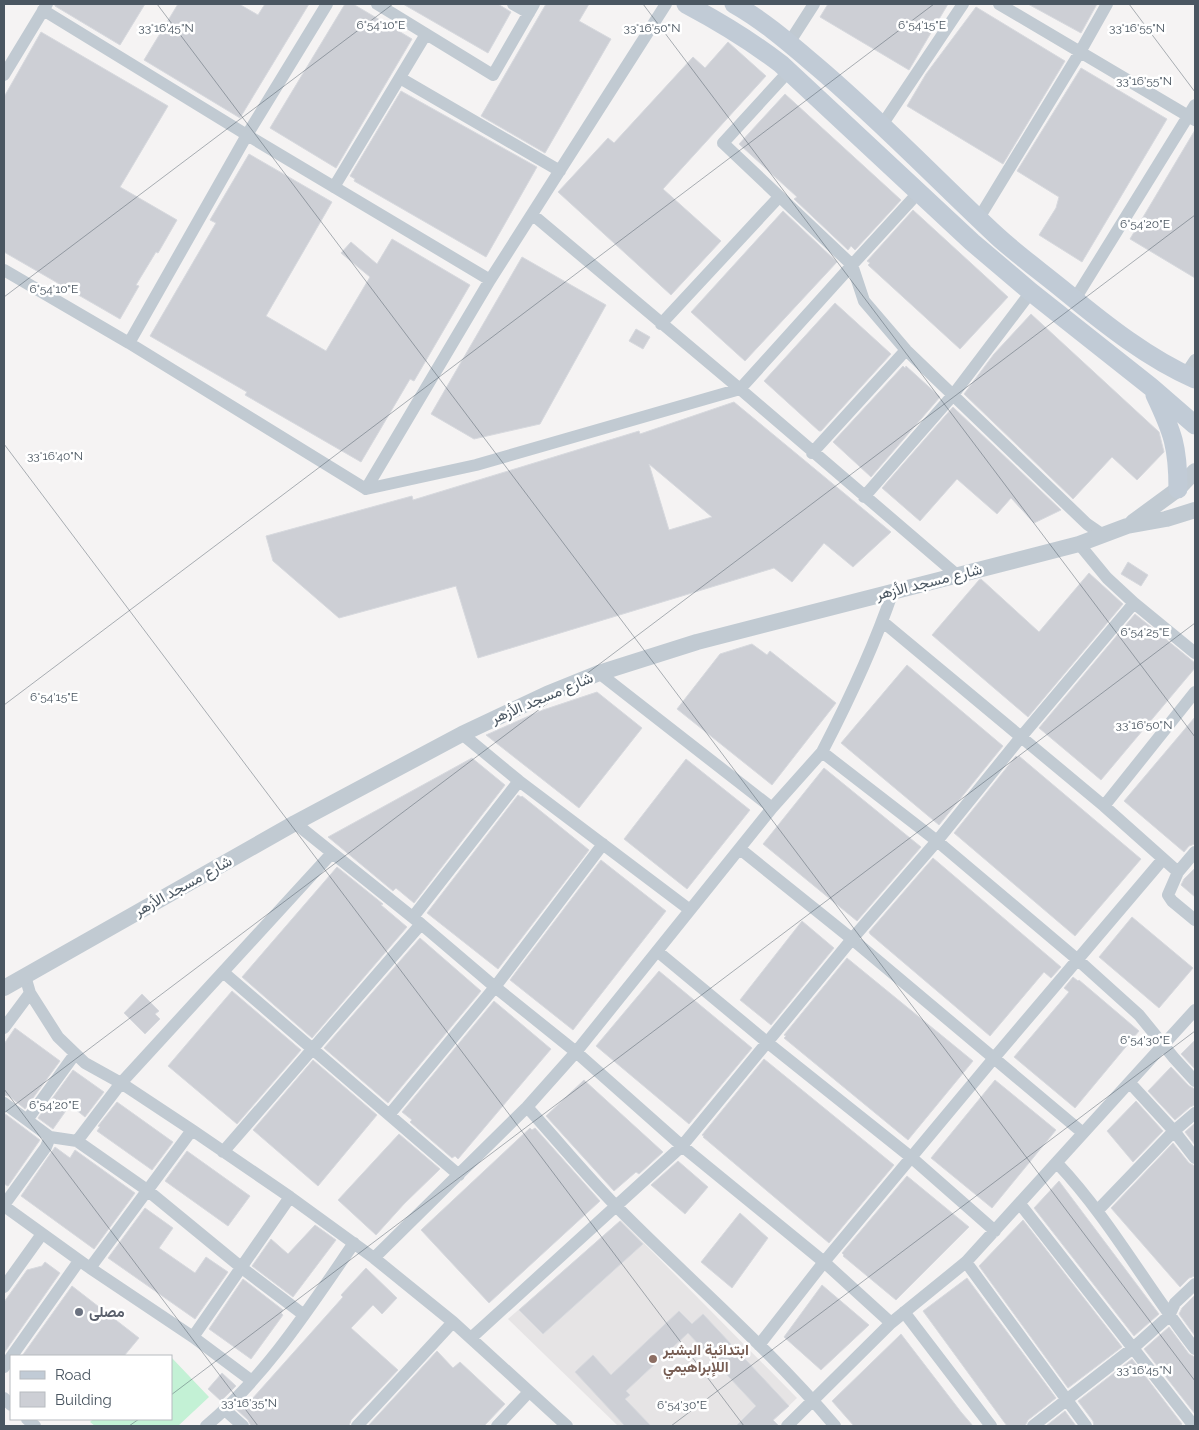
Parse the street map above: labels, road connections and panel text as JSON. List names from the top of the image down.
{
  "streets": {
    "street": ["شارع مسجد الأزهر"]
  },
  "places": ["مصلى", "ابتدائية البشير اللإبراهيمي"],
  "legend": ["Road", "Building"],
  "coordinates": [
    "6°54'10\"E",
    "6°54'15\"E",
    "33°16'45\"N",
    "33°16'50\"N",
    "33°16'55\"N",
    "6°54'20\"E",
    "33°16'40\"N",
    "6°54'25\"E",
    "6°54'30\"E",
    "33°16'35\"N"
  ]
}
